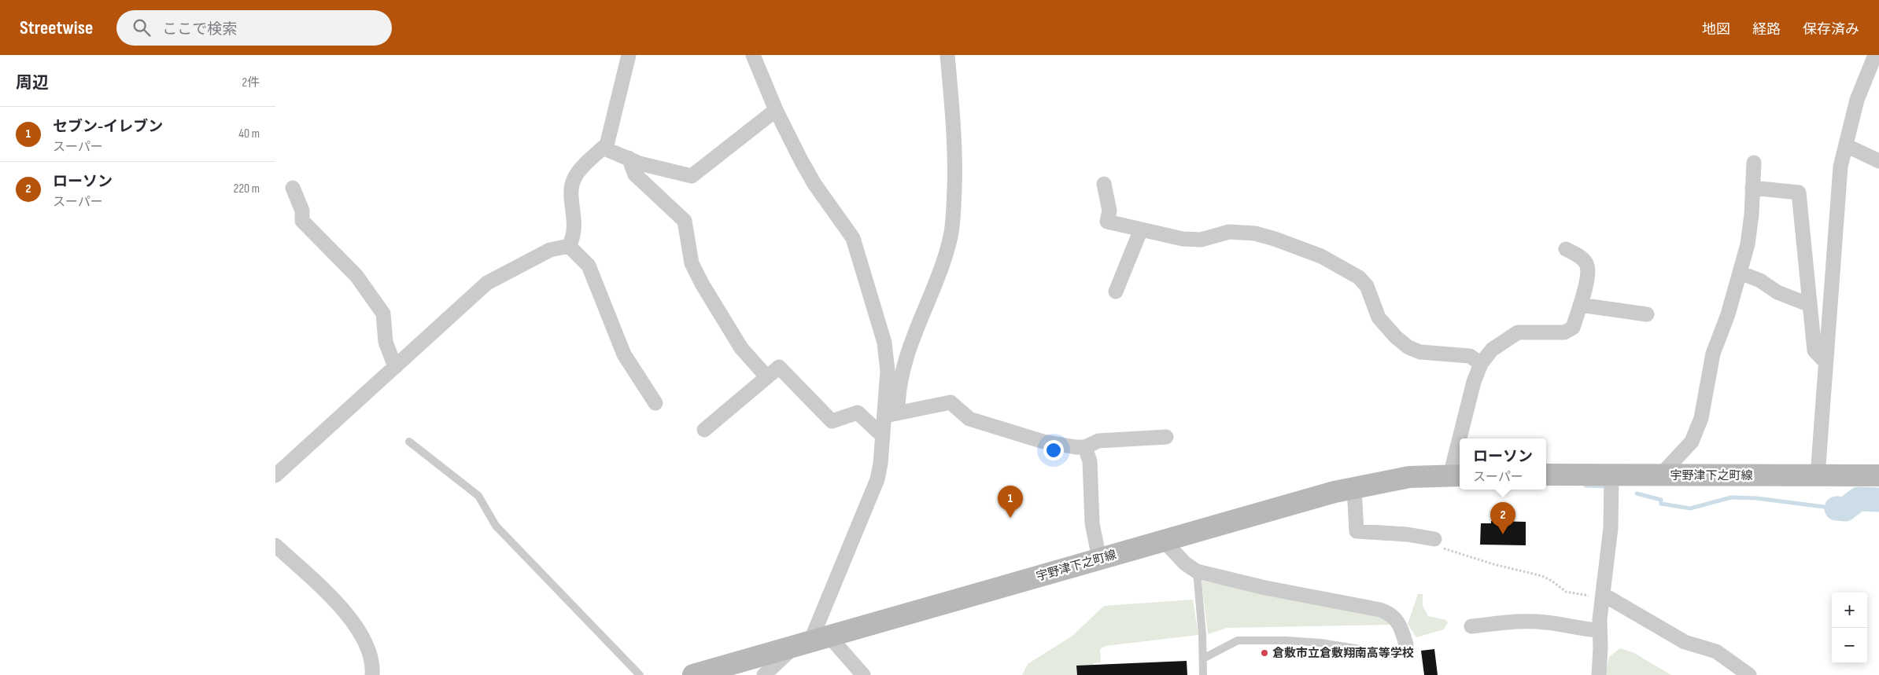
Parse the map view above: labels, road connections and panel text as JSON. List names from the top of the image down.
{
  "streets": {
    "main road": ["宇野津下之町線"]
  },
  "places": ["倉敷市立倉敷翔南高等学校"],
  "page": {
    "header": "Streetwise",
    "search": "ここで検索",
    "nav": ["地図", "経路", "保存済み"],
    "heading": ["周辺", "2件"],
    "list": [
      {
        "mark": "1",
        "name": "セブン-イレブン",
        "note": "スーパー",
        "value": "40 m"
      },
      {
        "mark": "2",
        "name": "ローソン",
        "note": "スーパー",
        "value": "220 m"
      }
    ],
    "popup": ["ローソン", "スーパー"],
    "pins": ["1", "2"],
    "map_buttons": ["+", "−"]
  }
}
